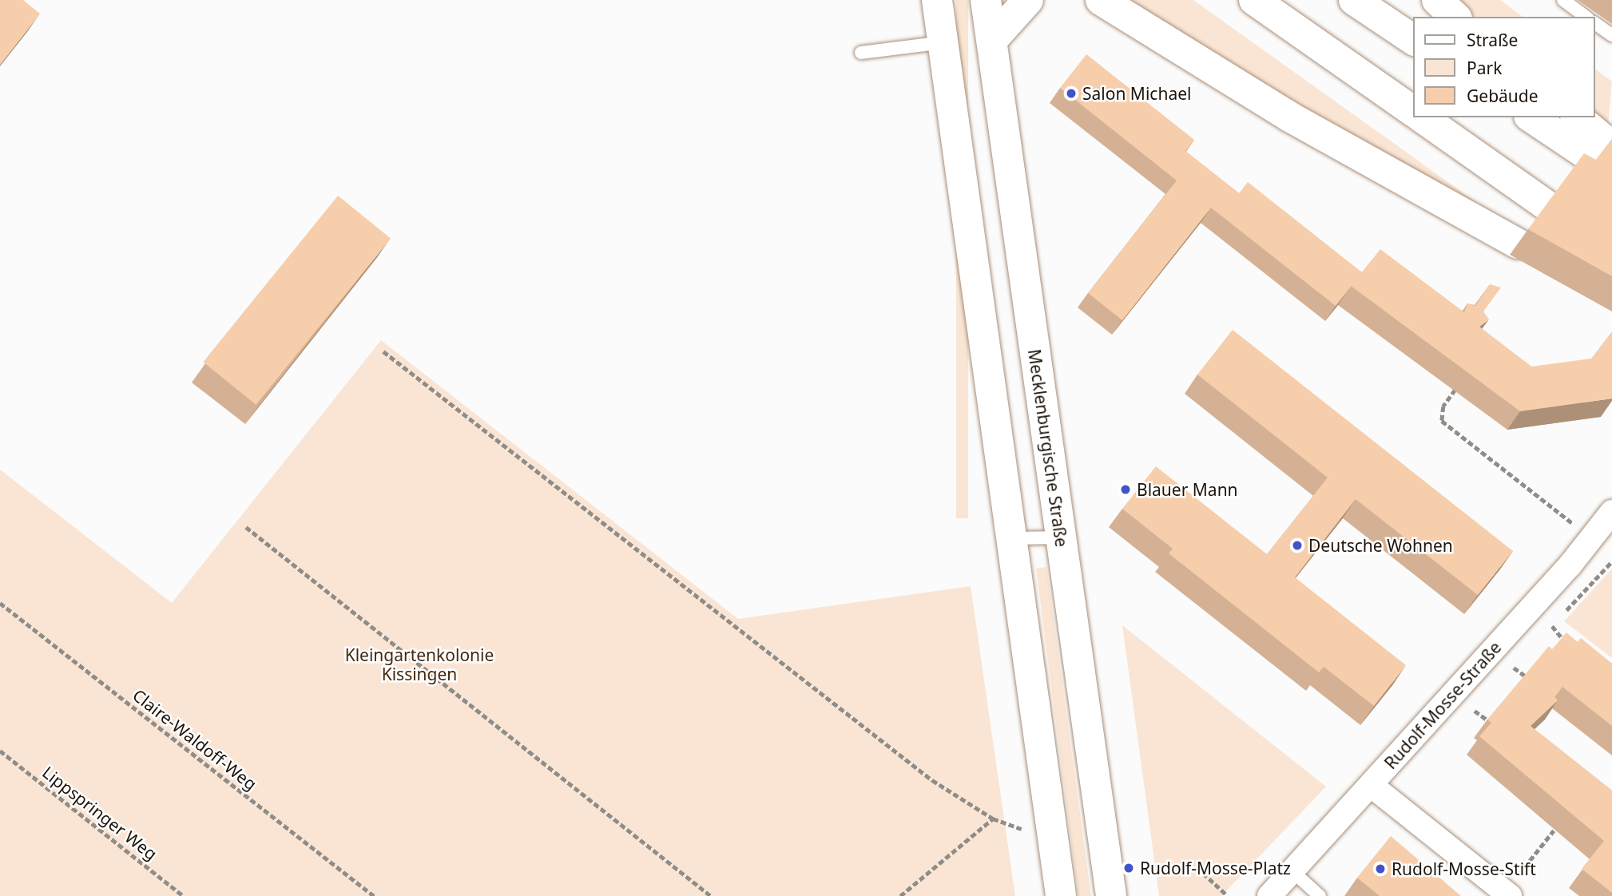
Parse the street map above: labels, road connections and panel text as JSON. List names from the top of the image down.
{
  "streets": {
    "main road": ["Mecklenburgische Straße"],
    "street": ["Rudolf-Mosse-Straße"],
    "path": ["Claire-Waldoff-Weg", "Lippspringer Weg"]
  },
  "parks": ["Kleingartenkolonie Kissingen"],
  "places": [
    "Salon Michael",
    "Blauer Mann",
    "Deutsche Wohnen",
    "Rudolf-Mosse-Platz",
    "Rudolf-Mosse-Stift"
  ],
  "legend": ["Straße", "Park", "Gebäude"]
}
